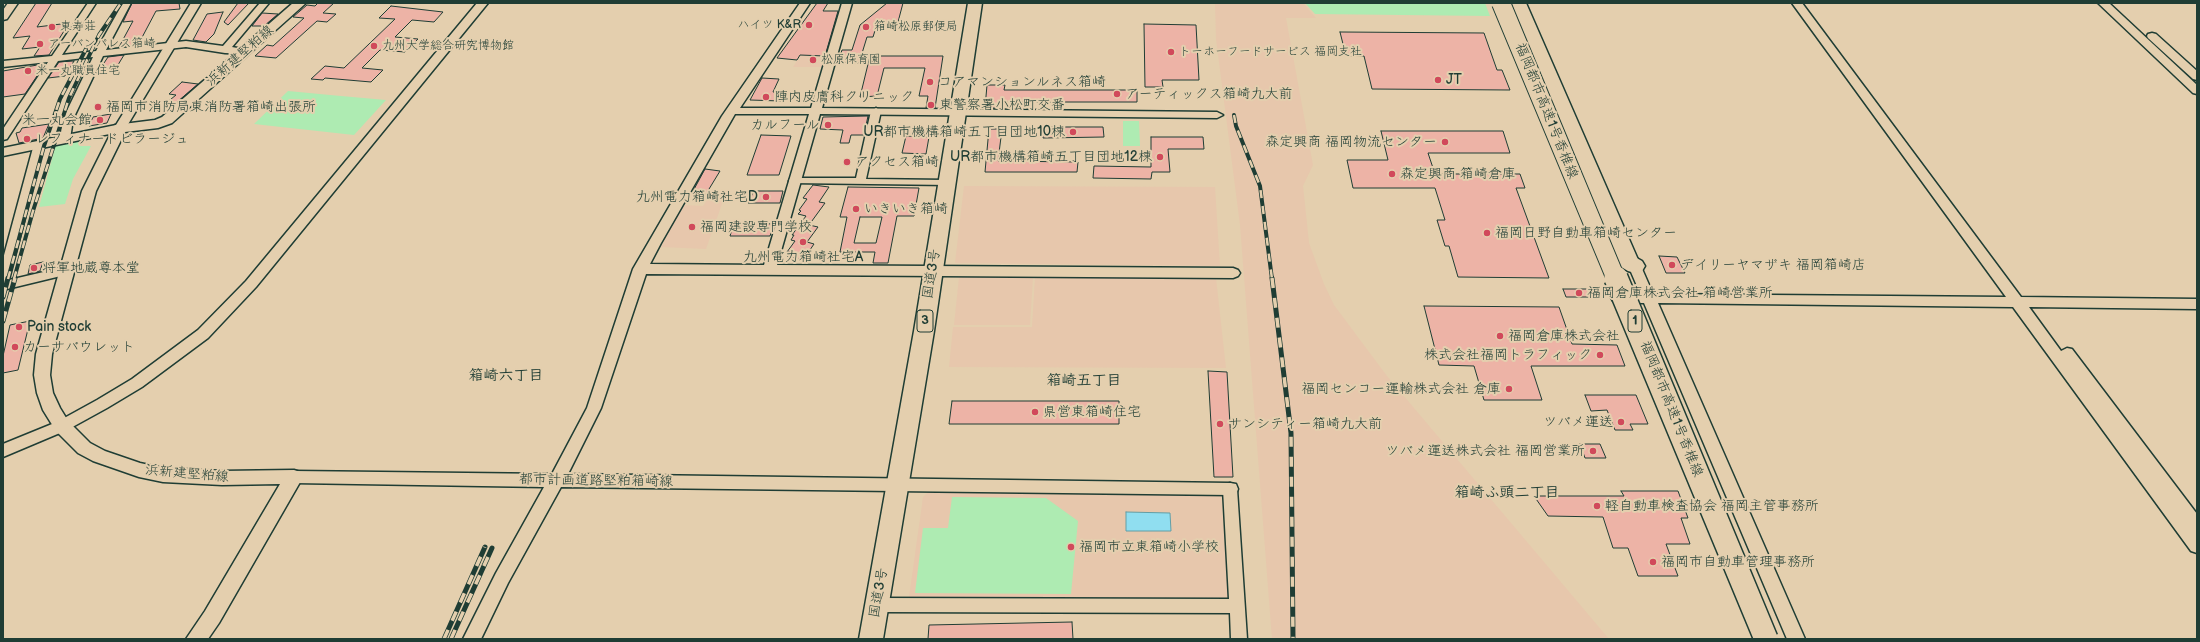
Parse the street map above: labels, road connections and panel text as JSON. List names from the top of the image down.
{
  "streets": {
    "highway": [
      "福岡都市高速1号香椎線",
      "国道3号",
      "3",
      "1"
    ],
    "main road": ["浜新建堅粕線"],
    "street": ["都市計画道路堅粕箱崎線"]
  },
  "crossings": [
    ["浜新建堅粕線", "都市計画道路堅粕箱崎線"],
    ["国道3号", "都市計画道路堅粕箱崎線"]
  ],
  "districts": ["箱崎六丁目", "箱崎五丁目", "箱崎ふ頭二丁目"],
  "places": [
    "ハイツ K&R",
    "東寿荘",
    "箱崎松原郵便局",
    "アーバンパレス箱崎",
    "九州大学総合研究博物館",
    "トーホーフードサービス 福岡支社",
    "松原保育園",
    "米一丸職員住宅",
    "JT",
    "コアマンションルネス箱崎",
    "アーティックス箱崎九大前",
    "陣内皮膚科クリニック",
    "東警察署小松町交番",
    "福岡市消防局東消防署箱崎出張所",
    "米一丸会館",
    "カルフール",
    "UR都市機構箱崎五丁目団地10棟",
    "レフィナードビラージュ",
    "森定興商 福岡物流センター",
    "UR都市機構箱崎五丁目団地12棟",
    "アクセス箱崎",
    "森定興商 箱崎倉庫",
    "九州電力箱崎社宅D",
    "いきいき箱崎",
    "福岡建設専門学校",
    "福岡日野自動車箱崎センター",
    "九州電力箱崎社宅A",
    "デイリーヤマザキ 福岡箱崎店",
    "将軍地蔵尊本堂",
    "福岡倉庫株式会社 箱崎営業所",
    "Pain stock",
    "福岡倉庫株式会社",
    "カーサバウレット",
    "株式会社福岡トラフィック",
    "福岡センコー運輸株式会社 倉庫",
    "県営東箱崎住宅",
    "ツバメ運送",
    "サンシティー箱崎九大前",
    "ツバメ運送株式会社 福岡営業所",
    "軽自動車検査協会 福岡主管事務所",
    "福岡市立東箱崎小学校",
    "福岡市自動車管理事務所"
  ]
}
